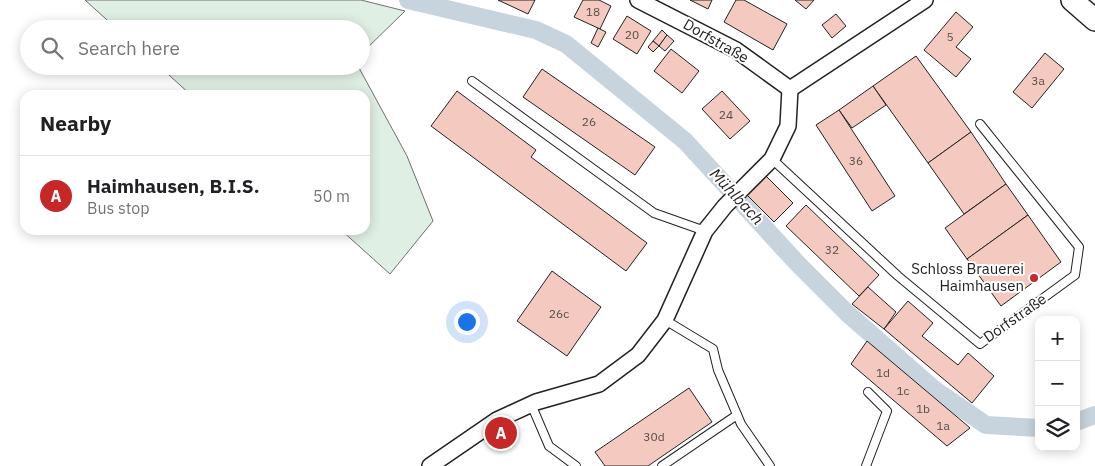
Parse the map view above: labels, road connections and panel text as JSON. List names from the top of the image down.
{
  "streets": {
    "street": ["Dorfstraße"]
  },
  "water": ["Mühlbach"],
  "places": ["Schloss Brauerei Haimhausen"],
  "house_numbers": [
    "18",
    "20",
    "5",
    "3a",
    "24",
    "26",
    "36",
    "32",
    "26c",
    "1d",
    "1c",
    "1b",
    "1a",
    "30d"
  ],
  "page": {
    "search": "Search here",
    "heading": "Nearby",
    "list": [
      {
        "mark": "A",
        "name": "Haimhausen, B.I.S.",
        "note": "Bus stop",
        "value": "50 m"
      }
    ],
    "map_buttons": ["+", "−"],
    "pins": "A"
  }
}
